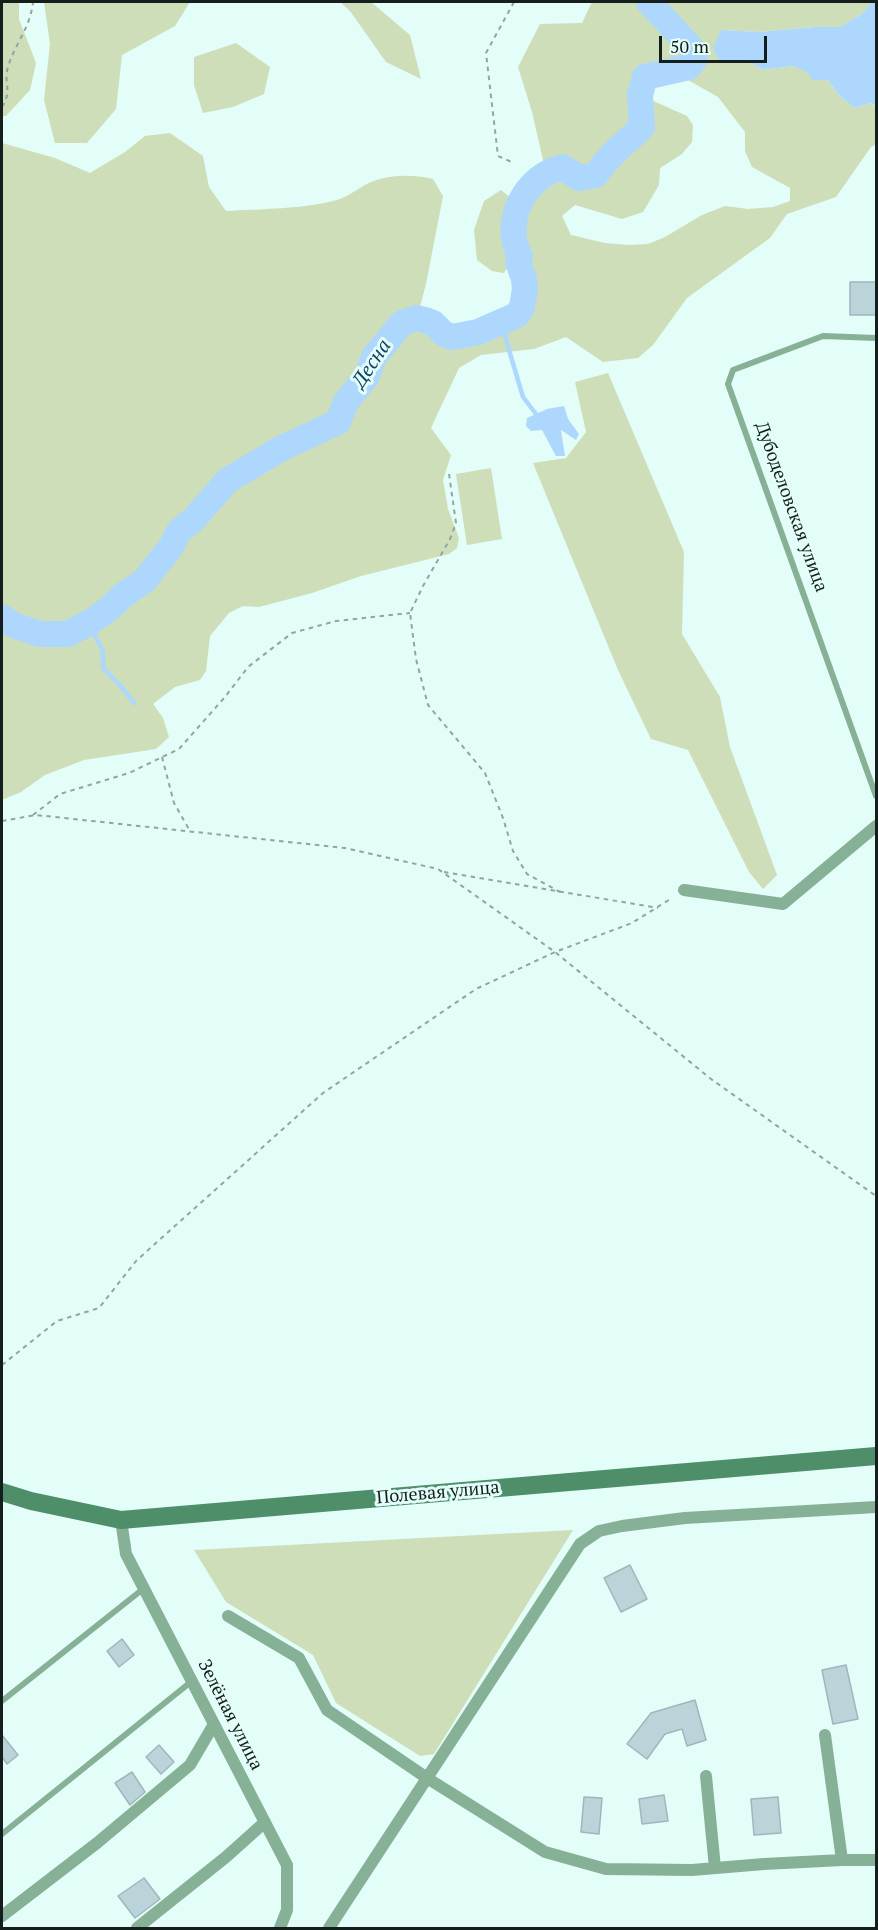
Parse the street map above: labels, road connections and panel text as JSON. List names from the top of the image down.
{
  "streets": {
    "street": ["Полевая улица", "Зелёная улица"],
    "lane": ["Дубоделовская улица"]
  },
  "crossings": [
    ["Полевая улица", "Зелёная улица"]
  ],
  "water": ["Десна"],
  "scale_bar": "50 m"
}
